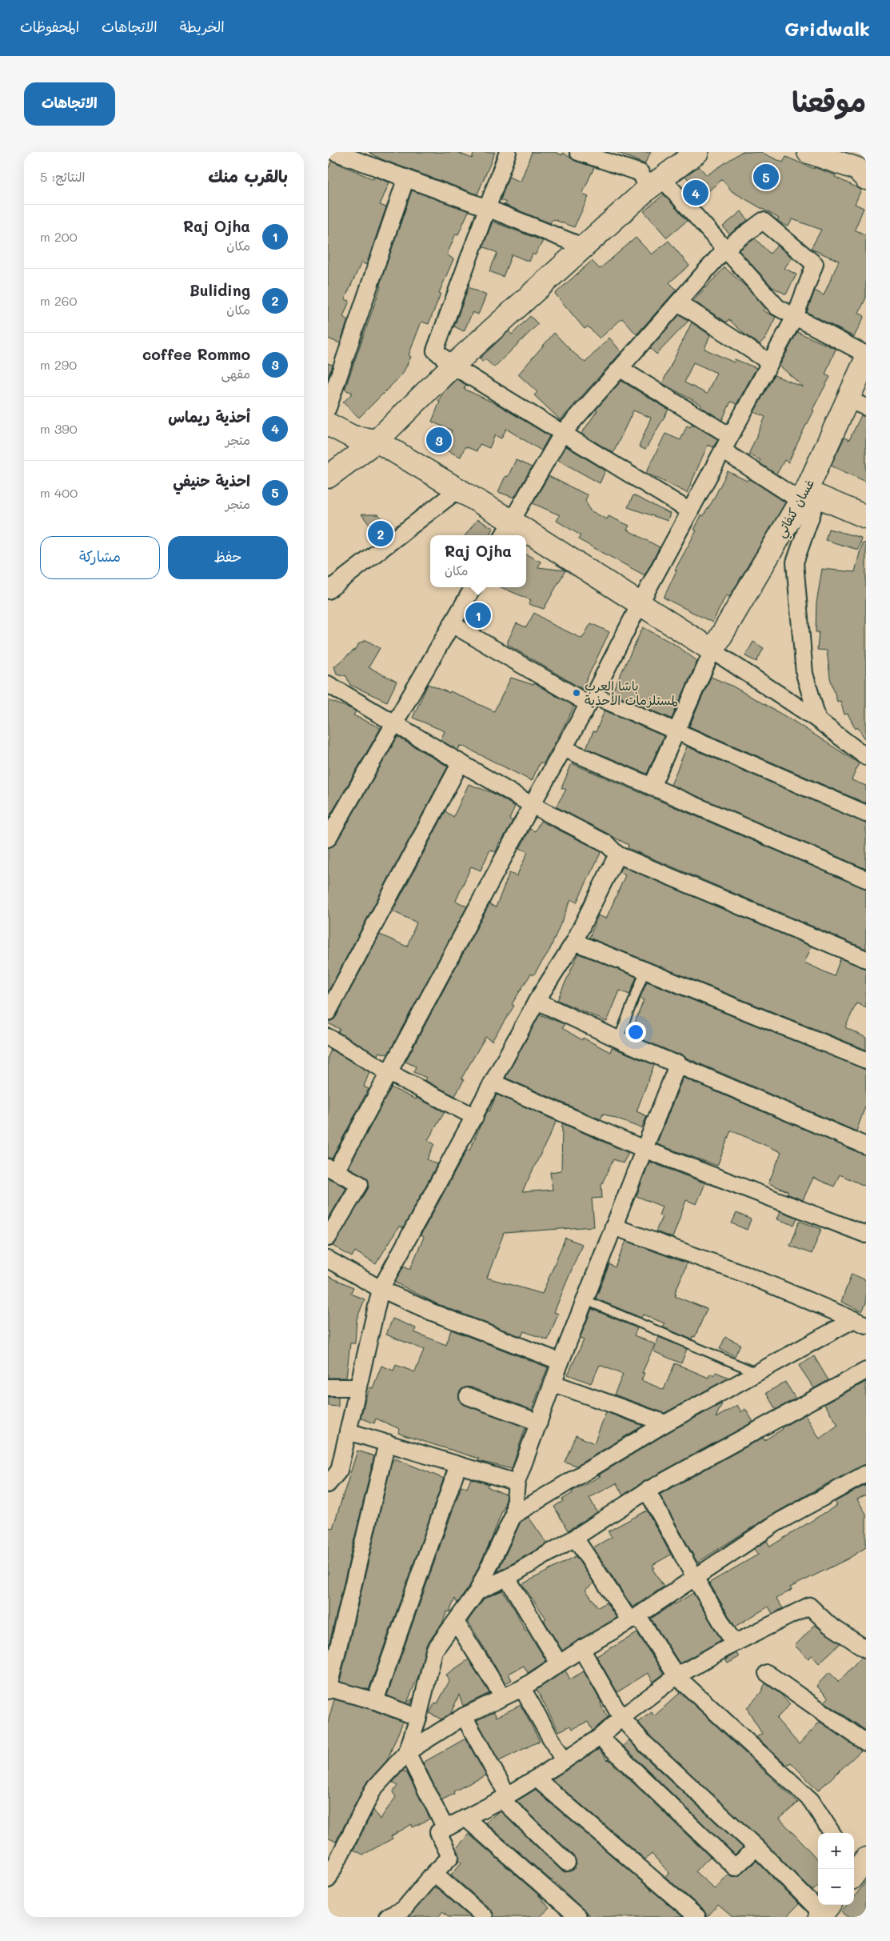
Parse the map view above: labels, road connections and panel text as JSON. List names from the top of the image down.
{
  "streets": {
    "street": ["غسان كنفاتي"]
  },
  "places": ["باشا العرب لمستلزمات الأحذية"],
  "page": {
    "header": "Gridwalk",
    "nav": ["الخريطة", "الاتجاهات", "المحفوظات"],
    "title": "موقعنا",
    "buttons": [
      "الاتجاهات",
      ["حفظ", "مشاركة"]
    ],
    "heading": ["بالقرب منك", "النتائج: 5"],
    "pins": [
      "5",
      "4",
      "3",
      "2",
      "1"
    ],
    "list": [
      {
        "mark": "1",
        "name": "Raj Ojha",
        "note": "مكان",
        "value": "200 m"
      },
      {
        "mark": "2",
        "name": "Buliding",
        "note": "مكان",
        "value": "260 m"
      },
      {
        "mark": "3",
        "name": "coffee Rommo",
        "note": "مقهى",
        "value": "290 m"
      },
      {
        "mark": "4",
        "name": "أحذية ريماس",
        "note": "متجر",
        "value": "390 m"
      },
      {
        "mark": "5",
        "name": "احذية حنيفي",
        "note": "متجر",
        "value": "400 m"
      }
    ],
    "popup": ["Raj Ojha", "مكان"],
    "map_buttons": ["+", "−"]
  }
}
